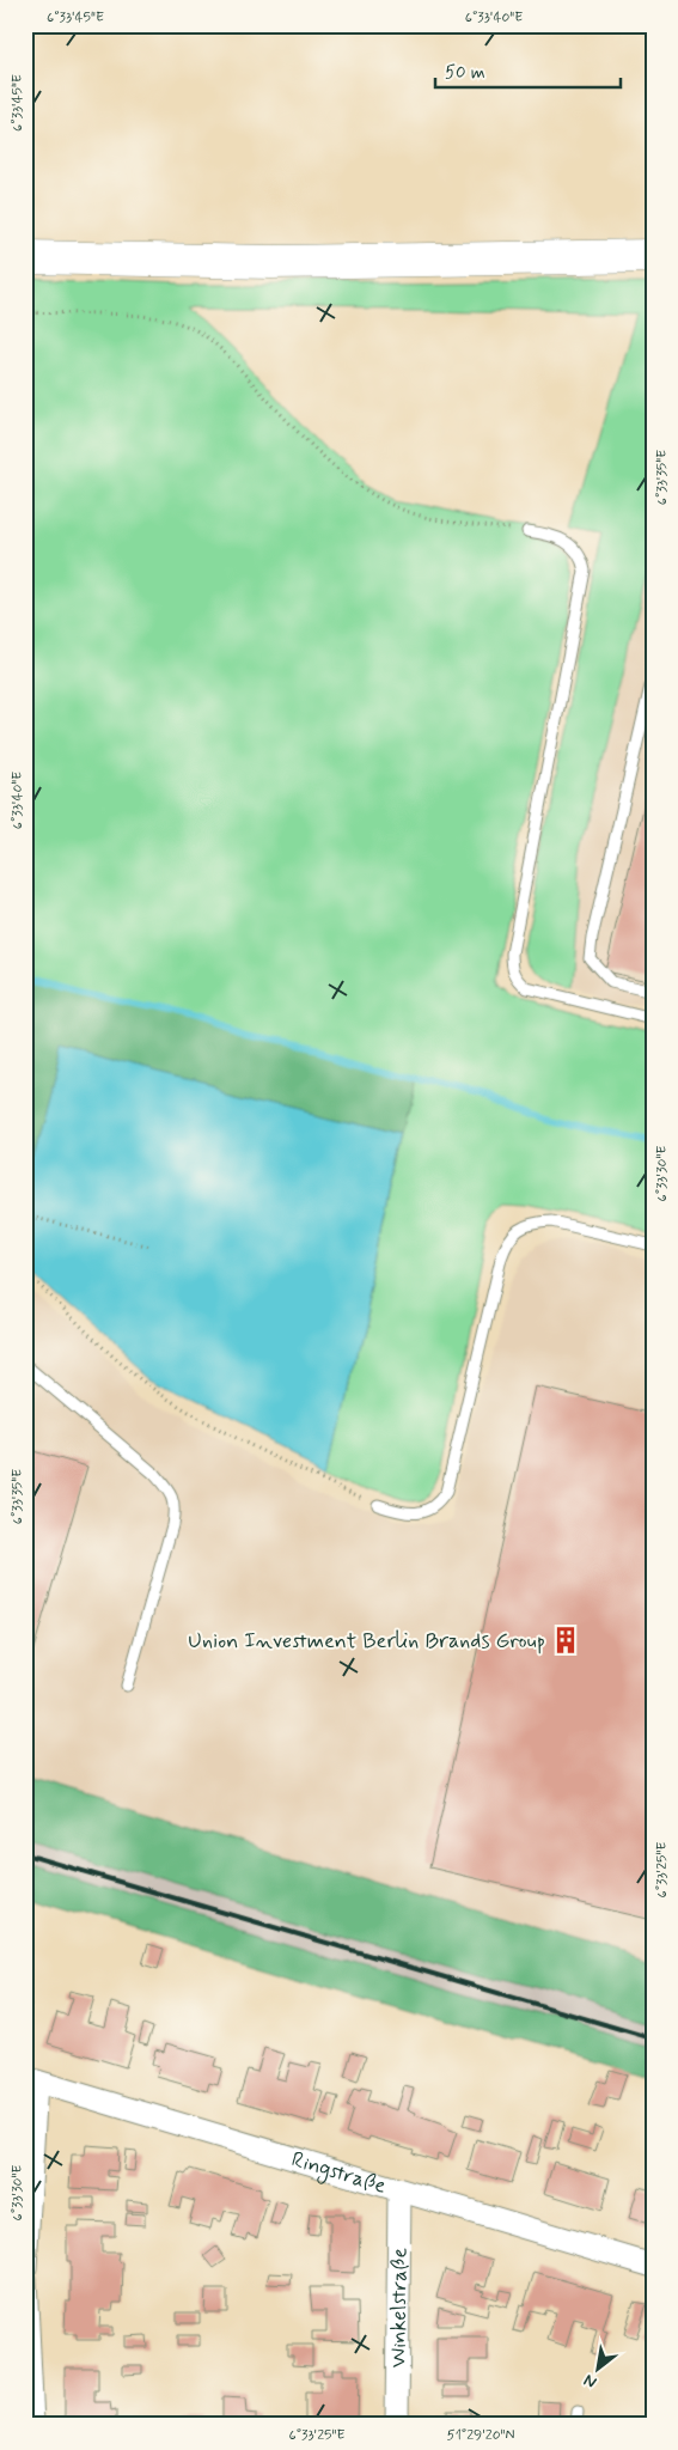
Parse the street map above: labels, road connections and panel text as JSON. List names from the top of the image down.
{
  "streets": {
    "street": ["Ringstraße", "Winkelstraße"]
  },
  "crossings": [
    ["Ringstraße", "Winkelstraße"]
  ],
  "places": {
    "building": ["Union Investment Berlin Brands Group"]
  },
  "scale_bar": "50 m",
  "north": "bottom left",
  "coordinates": [
    "6°33'45\"E",
    "6°33'40\"E",
    "6°33'35\"E",
    "6°33'30\"E",
    "6°33'25\"E",
    "51°29'20\"N"
  ]
}
